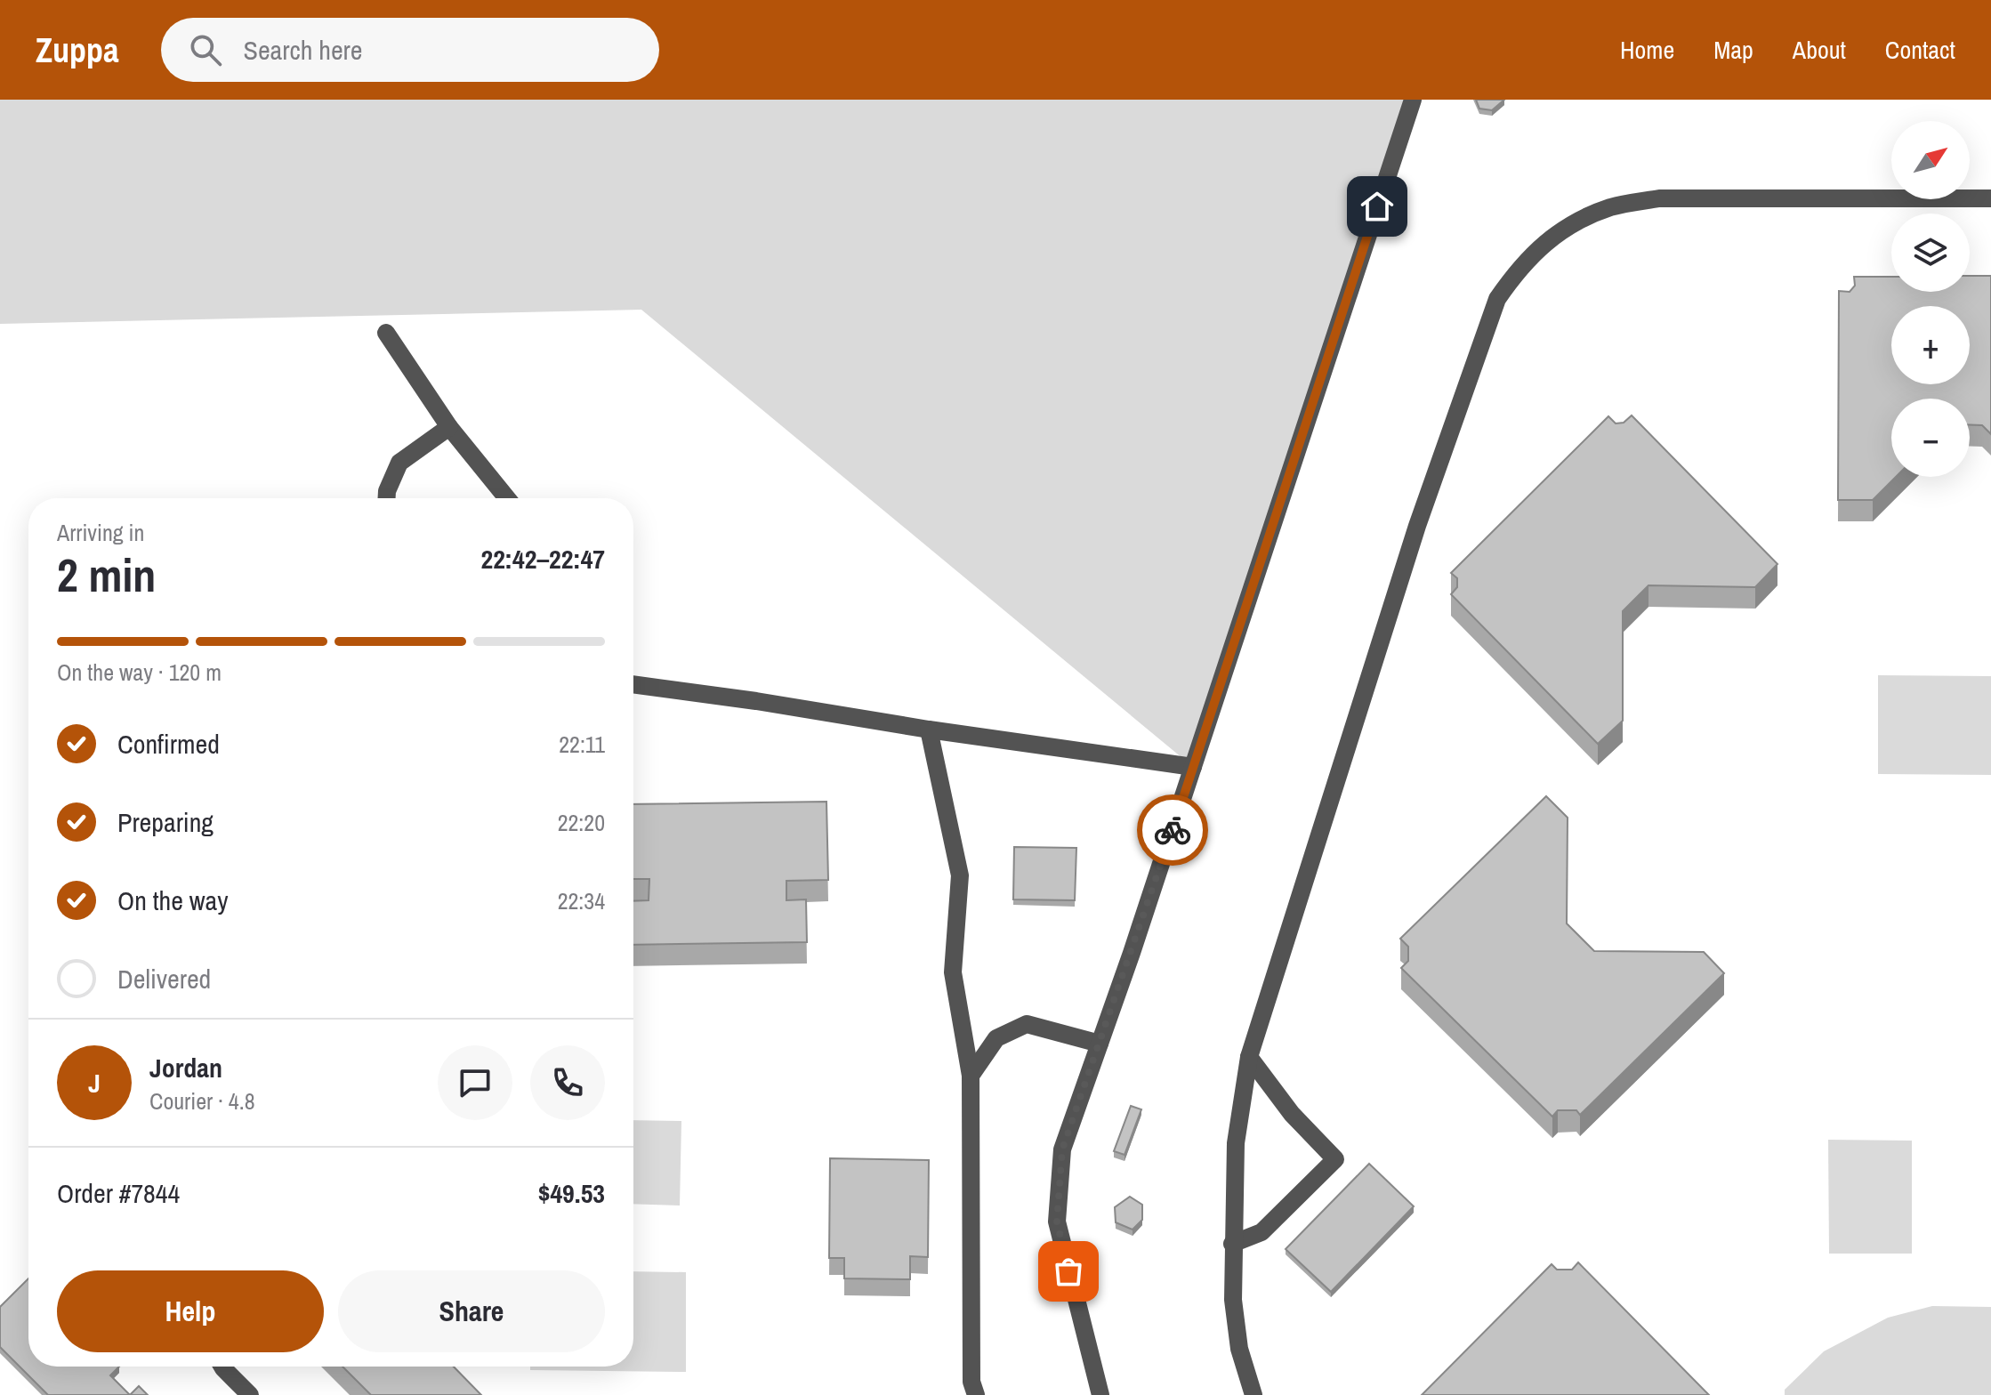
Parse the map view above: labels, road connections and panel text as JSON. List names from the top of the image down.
{
  "north": "top right",
  "page": {
    "header": "Zuppa",
    "search": "Search here",
    "nav": [
      "Home",
      "Map",
      "About",
      "Contact"
    ],
    "map_buttons": ["+", "−"],
    "heading": ["2 min", "Arriving in", "22:42–22:47"],
    "panel": [
      "Jordan",
      "Courier · 4.8",
      "Order #7844",
      "$49.53"
    ],
    "bar": "On the way · 120 m",
    "list": [
      ["Confirmed", "22:11"],
      ["Preparing", "22:20"],
      ["On the way", "22:34"],
      "Delivered"
    ],
    "round": "J",
    "buttons": ["Help", "Share"]
  }
}
